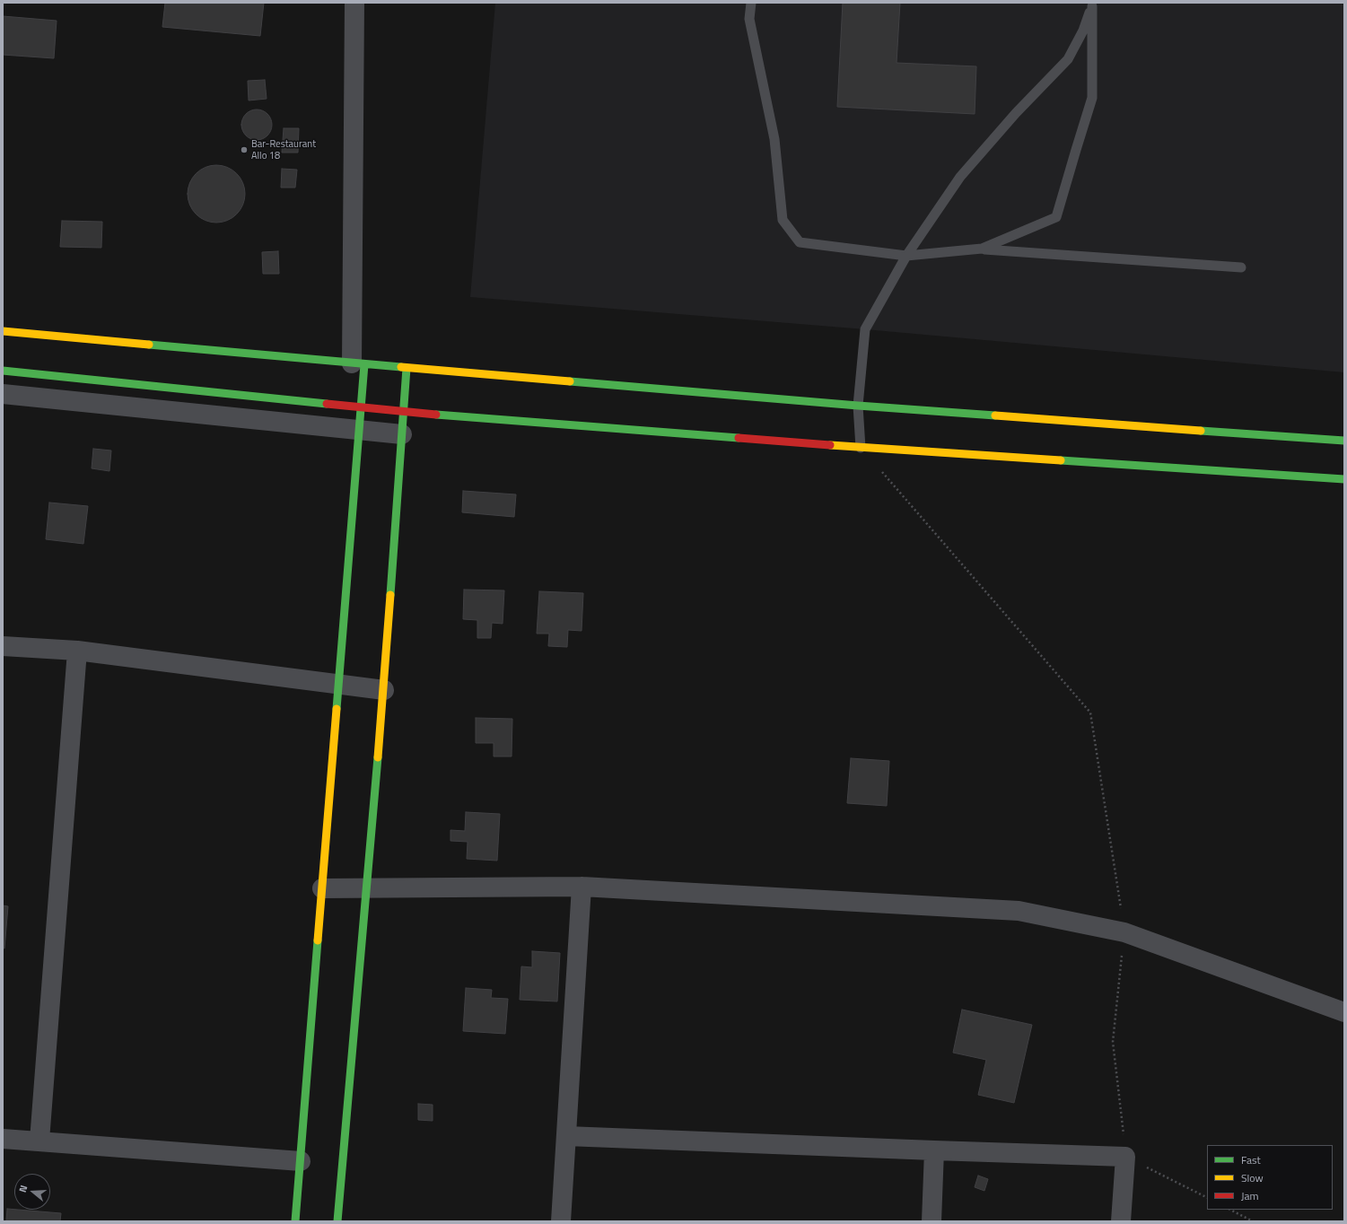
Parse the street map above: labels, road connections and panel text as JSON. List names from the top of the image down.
{
  "places": ["Bar-Restaurant Allo 18"],
  "legend": ["Fast", "Slow", "Jam"],
  "north": "left"
}
